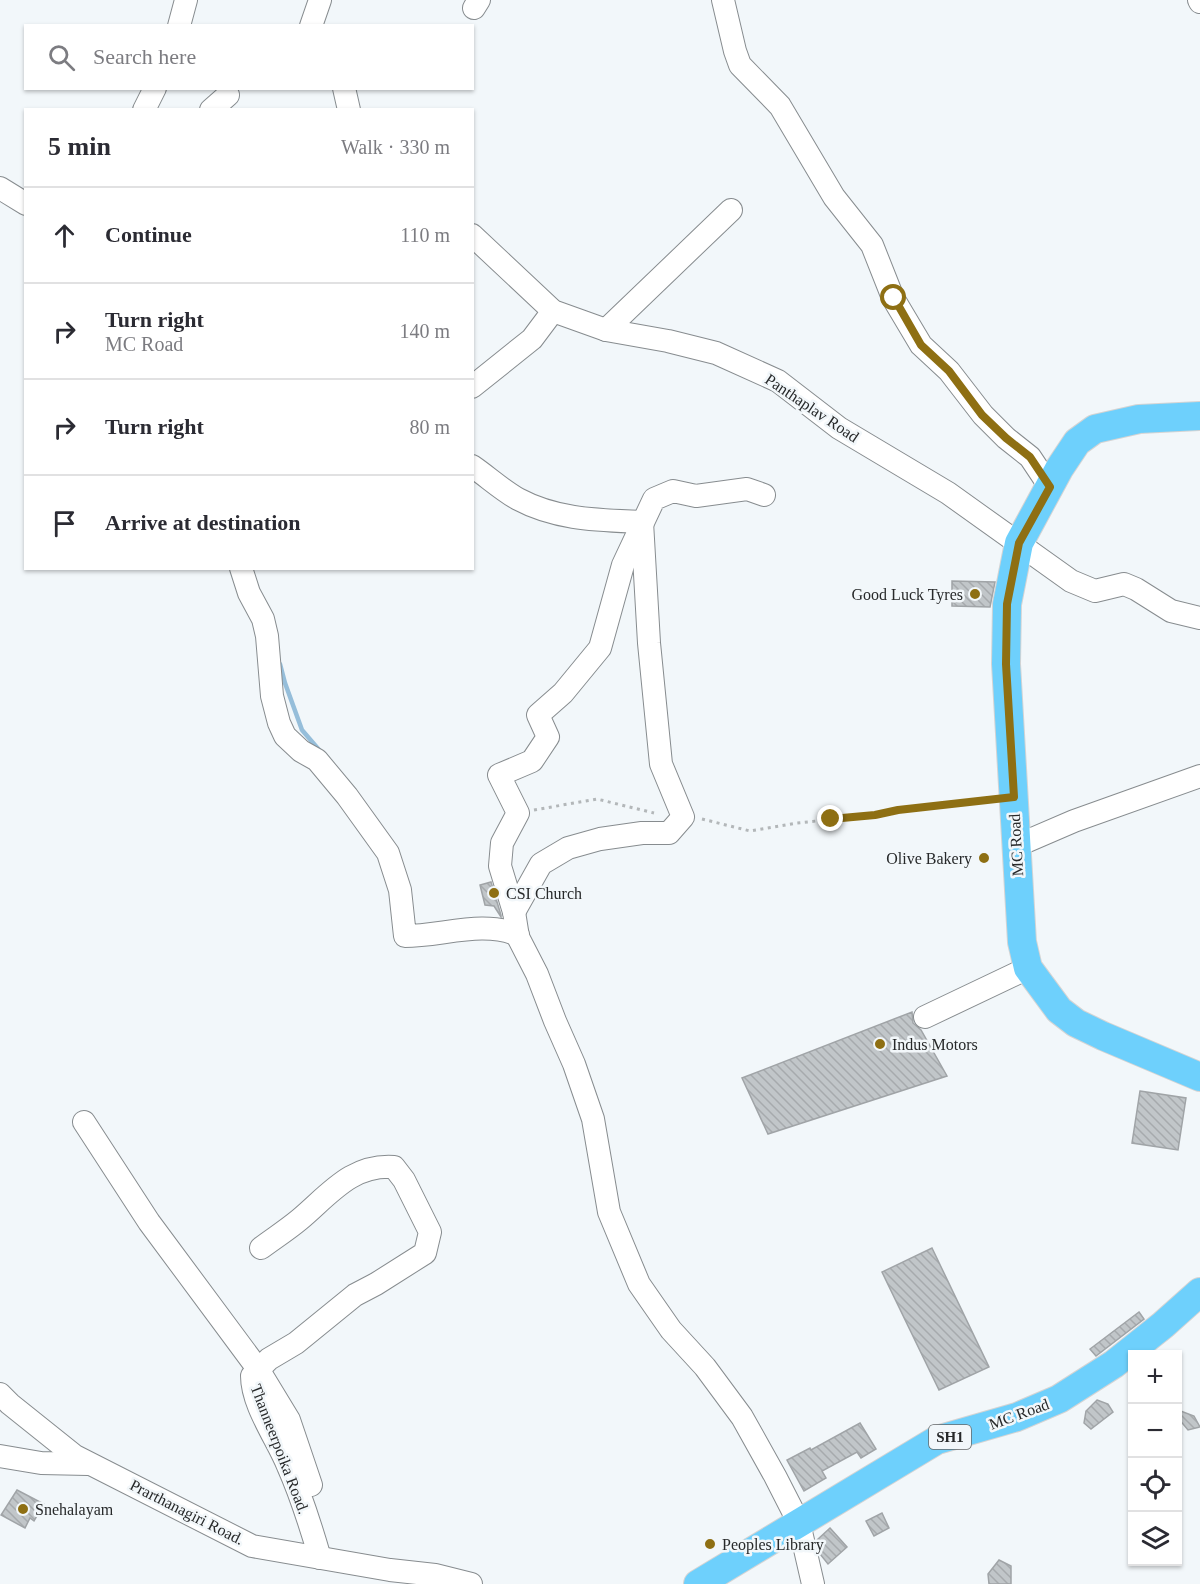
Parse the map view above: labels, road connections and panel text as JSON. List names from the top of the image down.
{
  "streets": {
    "main road": ["MC Road", "SH1"],
    "street": ["Panthaplav Road", "Thanneerpoika Road.", "Prarthanagiri Road."]
  },
  "crossings": [
    ["Panthaplav Road", "MC Road"],
    ["Thanneerpoika Road.", "Prarthanagiri Road."]
  ],
  "places": [
    "Good Luck Tyres",
    "Olive Bakery",
    "CSI Church",
    "Indus Motors",
    "Snehalayam",
    "Peoples Library"
  ],
  "page": {
    "search": "Search here",
    "heading": ["5 min", "Walk · 330 m"],
    "list": [
      ["Continue", "110 m"],
      ["Turn right", "MC Road", "140 m"],
      ["Turn right", "80 m"],
      "Arrive at destination"
    ],
    "map_buttons": ["+", "−"]
  }
}
